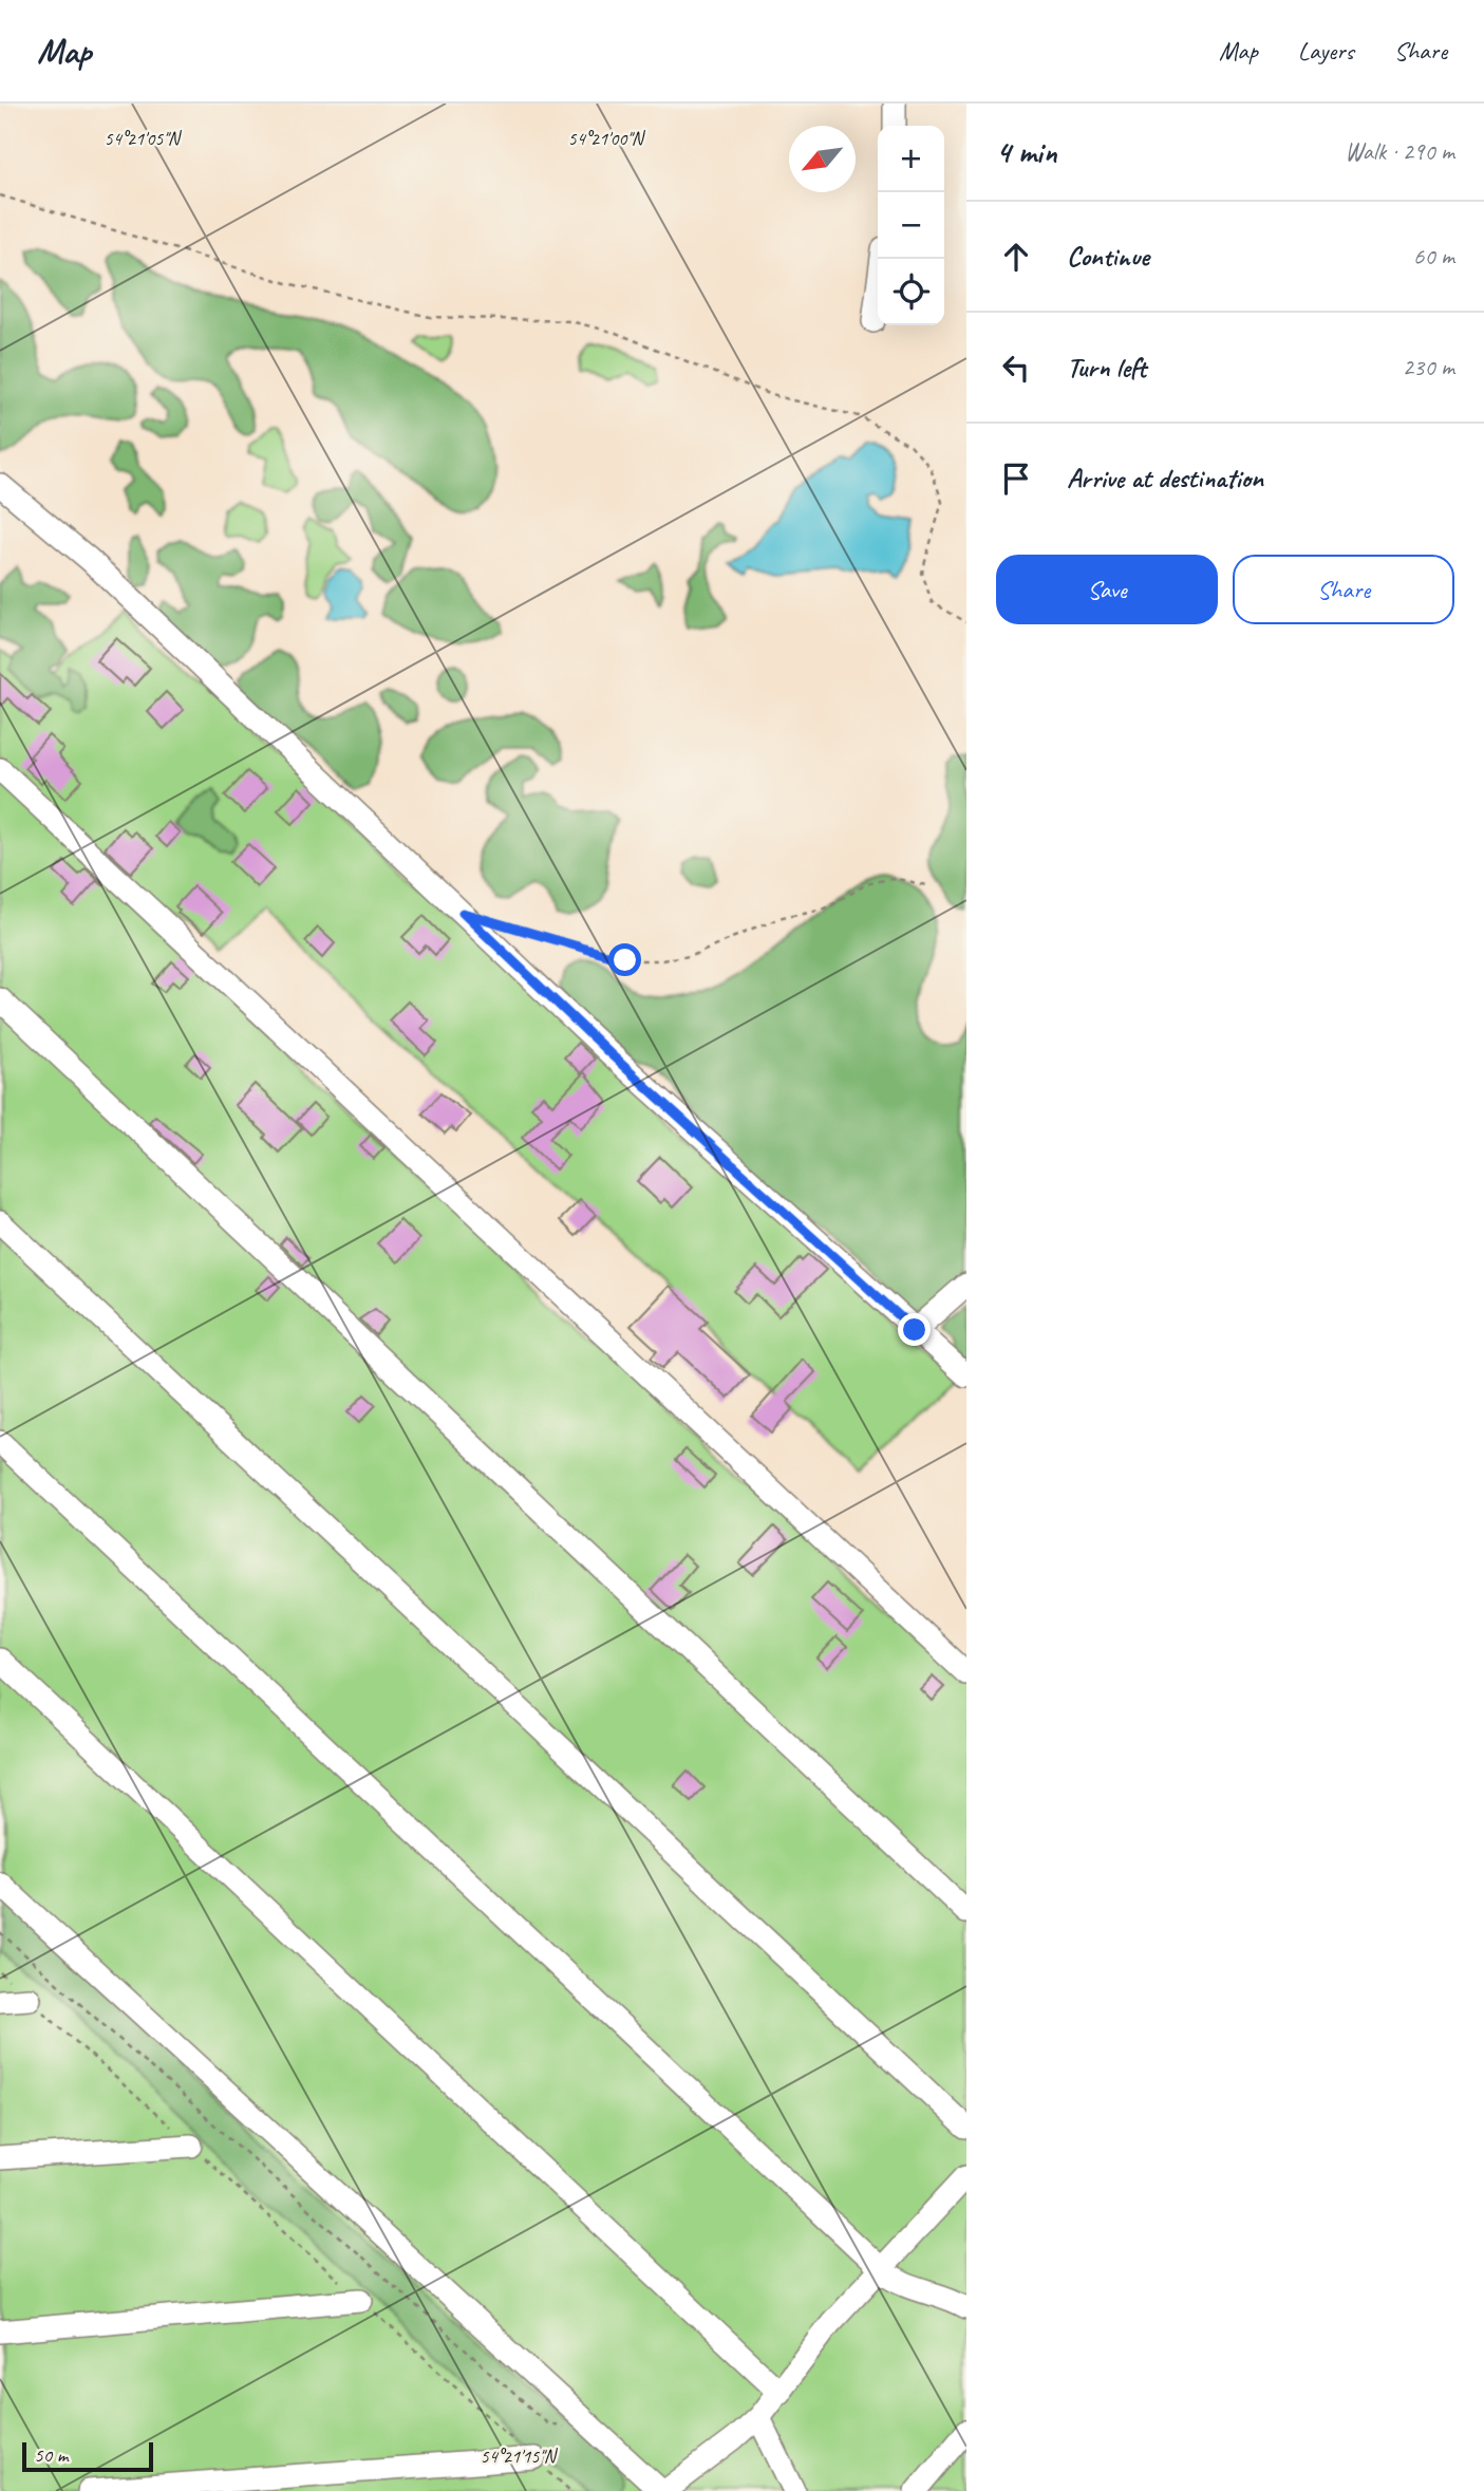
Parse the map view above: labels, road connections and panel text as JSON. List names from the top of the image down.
{
  "scale_bar": "50 m",
  "north": "bottom left",
  "page": {
    "header": "Map",
    "nav": ["Map", "Layers", "Share"],
    "heading": ["4 min", "Walk · 290 m"],
    "map_buttons": ["+", "−"],
    "list": [
      ["Continue", "60 m"],
      ["Turn left", "230 m"],
      "Arrive at destination"
    ],
    "buttons": ["Save", "Share"],
    "scale": "50 m"
  },
  "coordinates": ["54°21'05\"N", "54°21'00\"N", "54°21'15\"N"]
}
